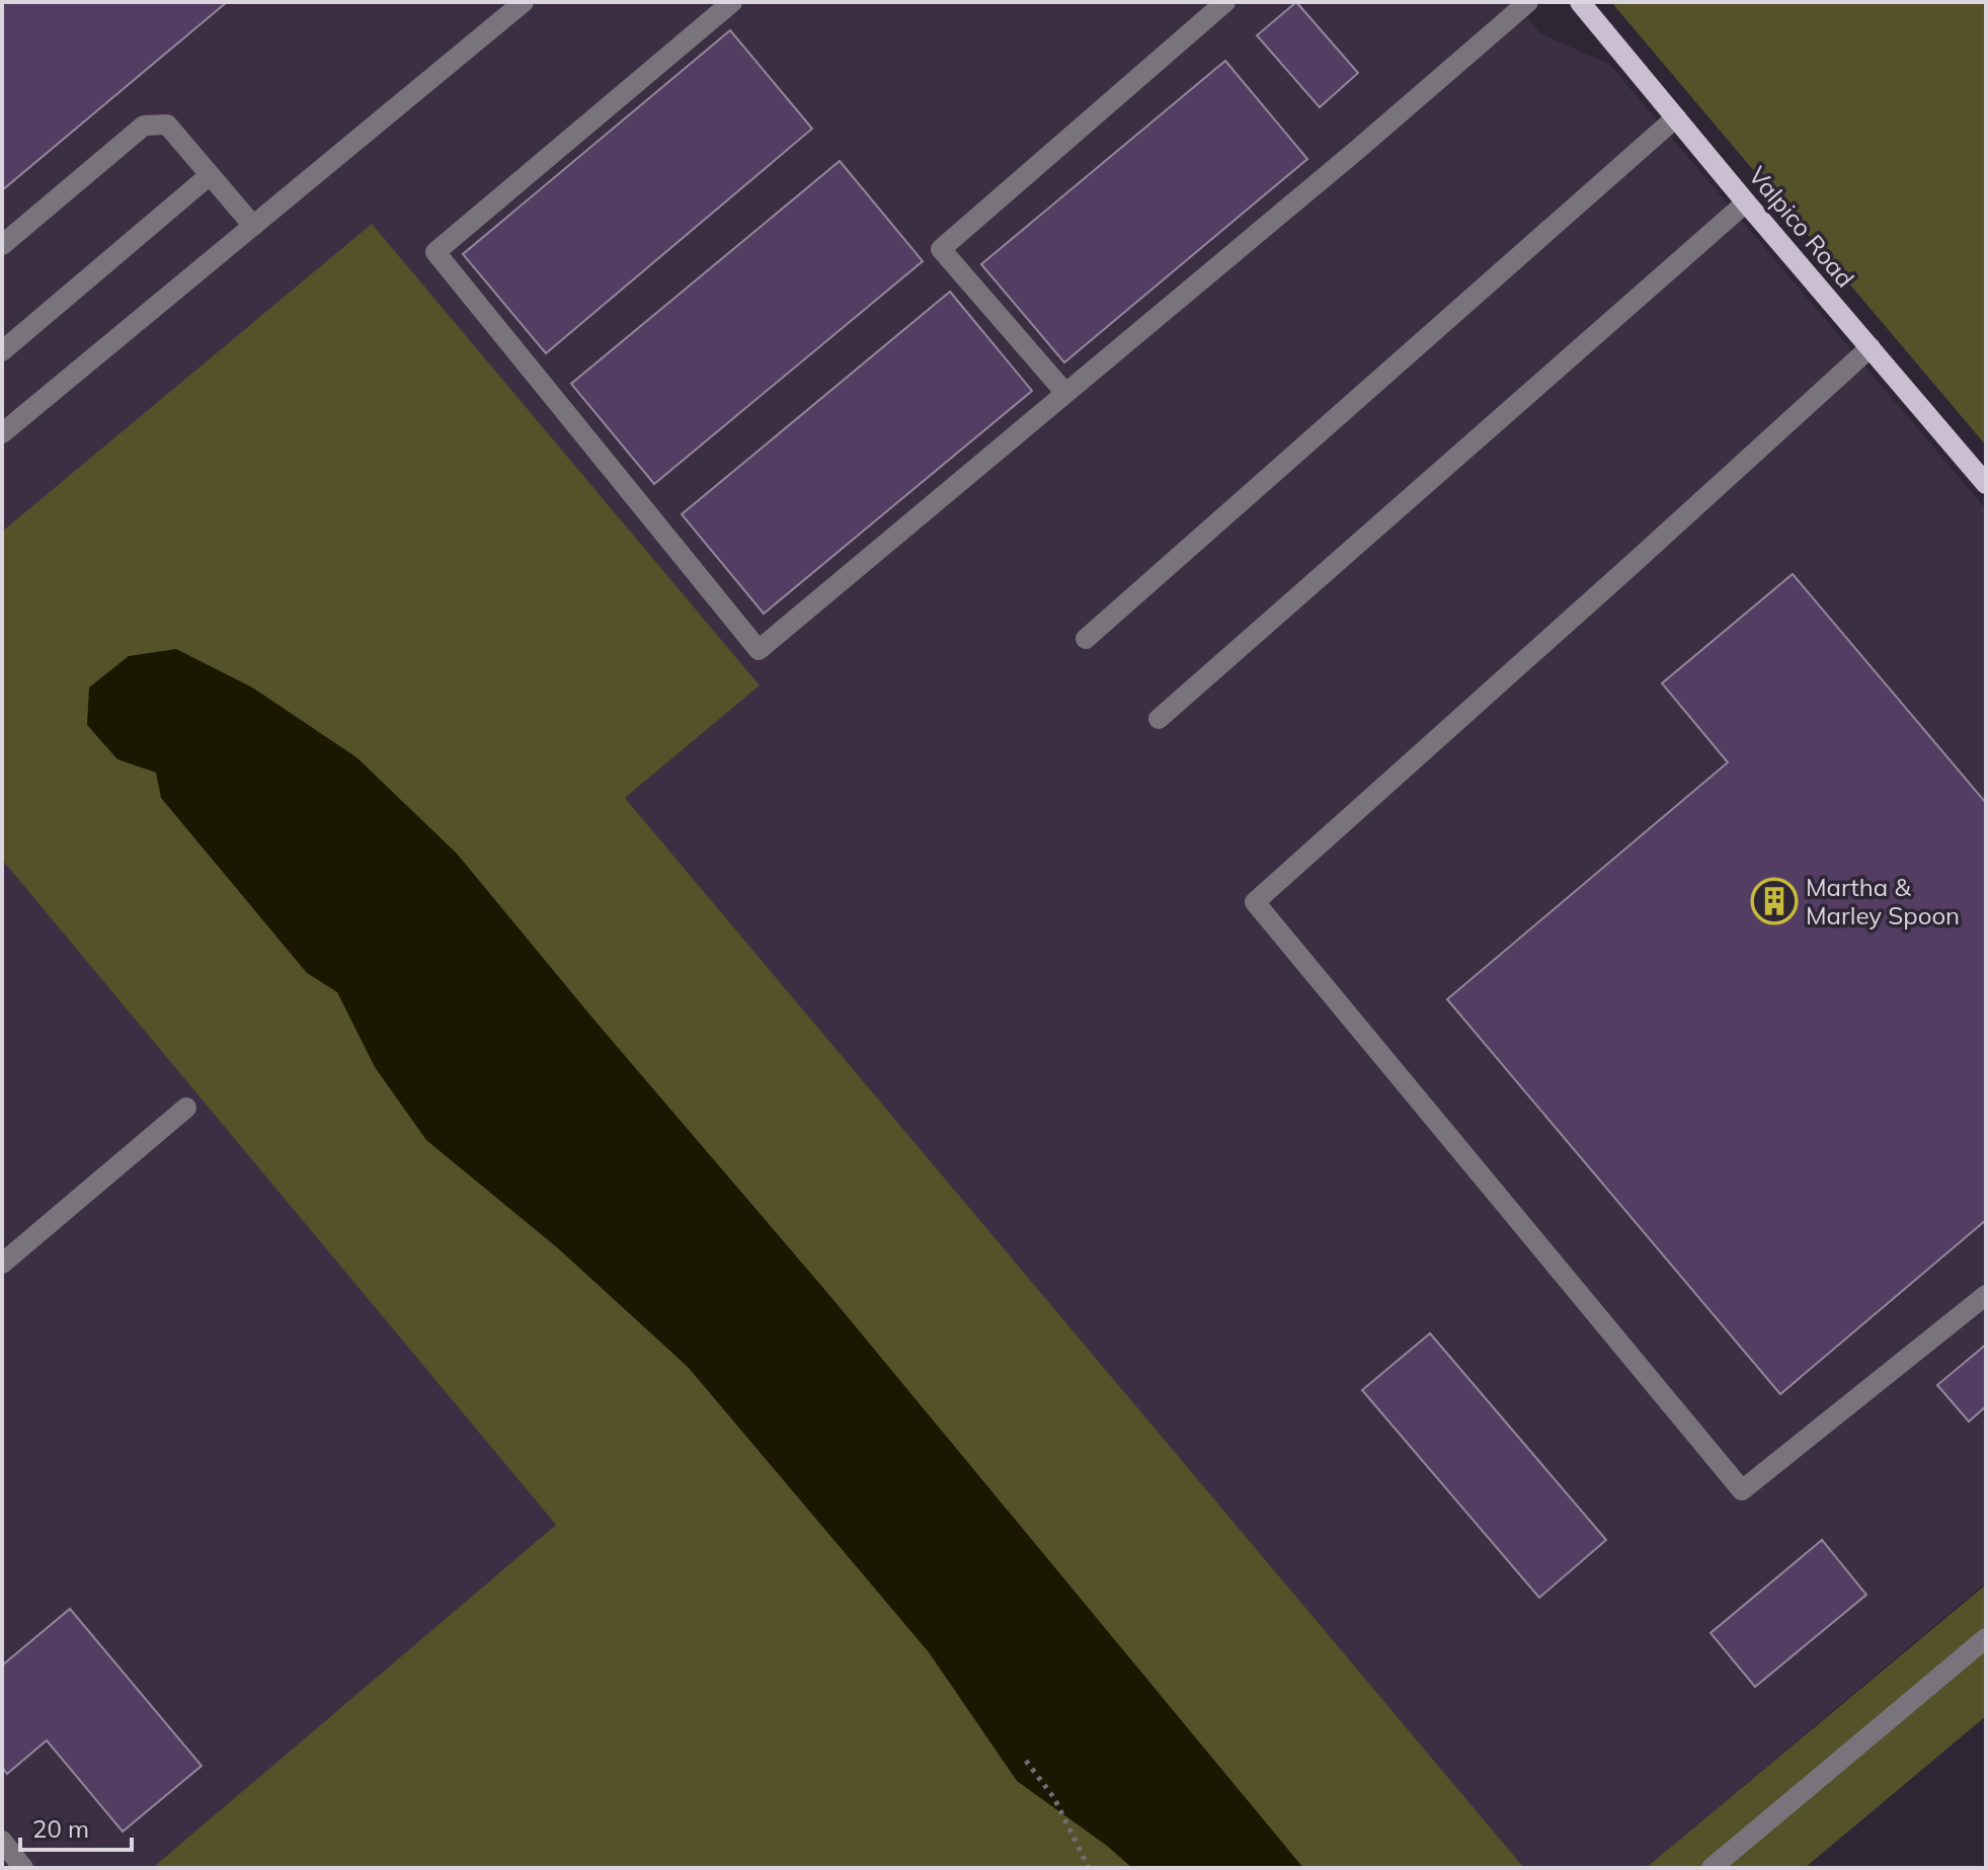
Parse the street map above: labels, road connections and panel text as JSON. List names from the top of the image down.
{
  "streets": {
    "main road": ["Valpico Road"]
  },
  "places": {
    "building": ["Martha & Marley Spoon"]
  },
  "scale_bar": "20 m"
}
